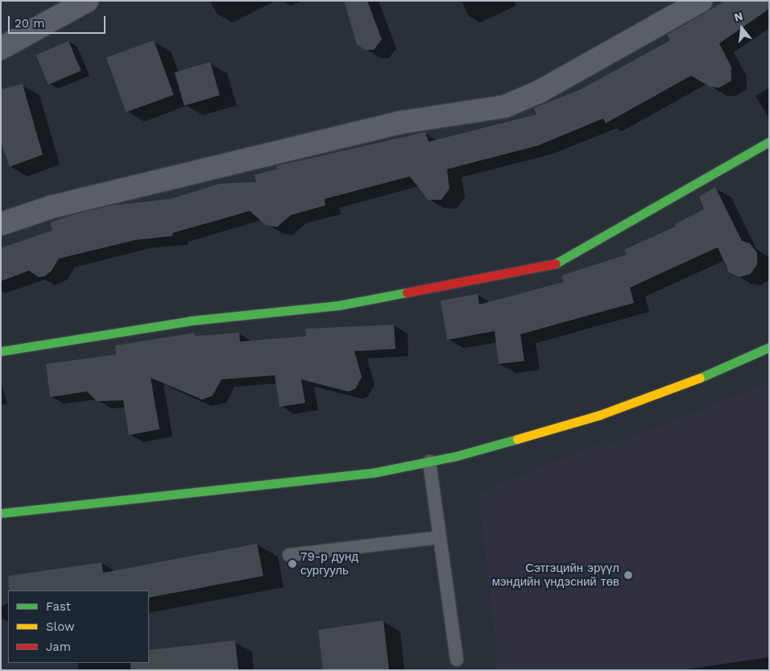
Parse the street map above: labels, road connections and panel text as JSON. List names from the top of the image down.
{
  "places": ["79-р дунд сургууль", "Сэтгэцийн эрүүл мэндийн үндэсний төв"],
  "legend": ["Fast", "Slow", "Jam"],
  "scale_bar": "20 m",
  "north": "top"
}
